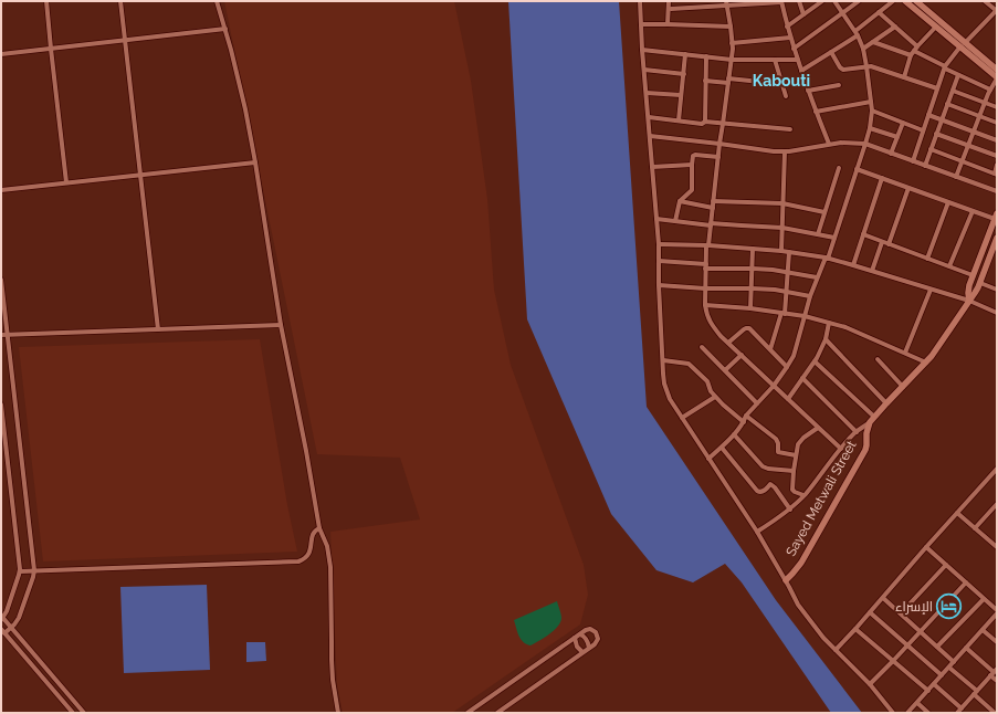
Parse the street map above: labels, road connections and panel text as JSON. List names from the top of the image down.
{
  "streets": {
    "street": ["Sayed Metwali Street"]
  },
  "districts": ["Kabouti"],
  "places": {
    "hotel": ["الإسراء"]
  }
}
